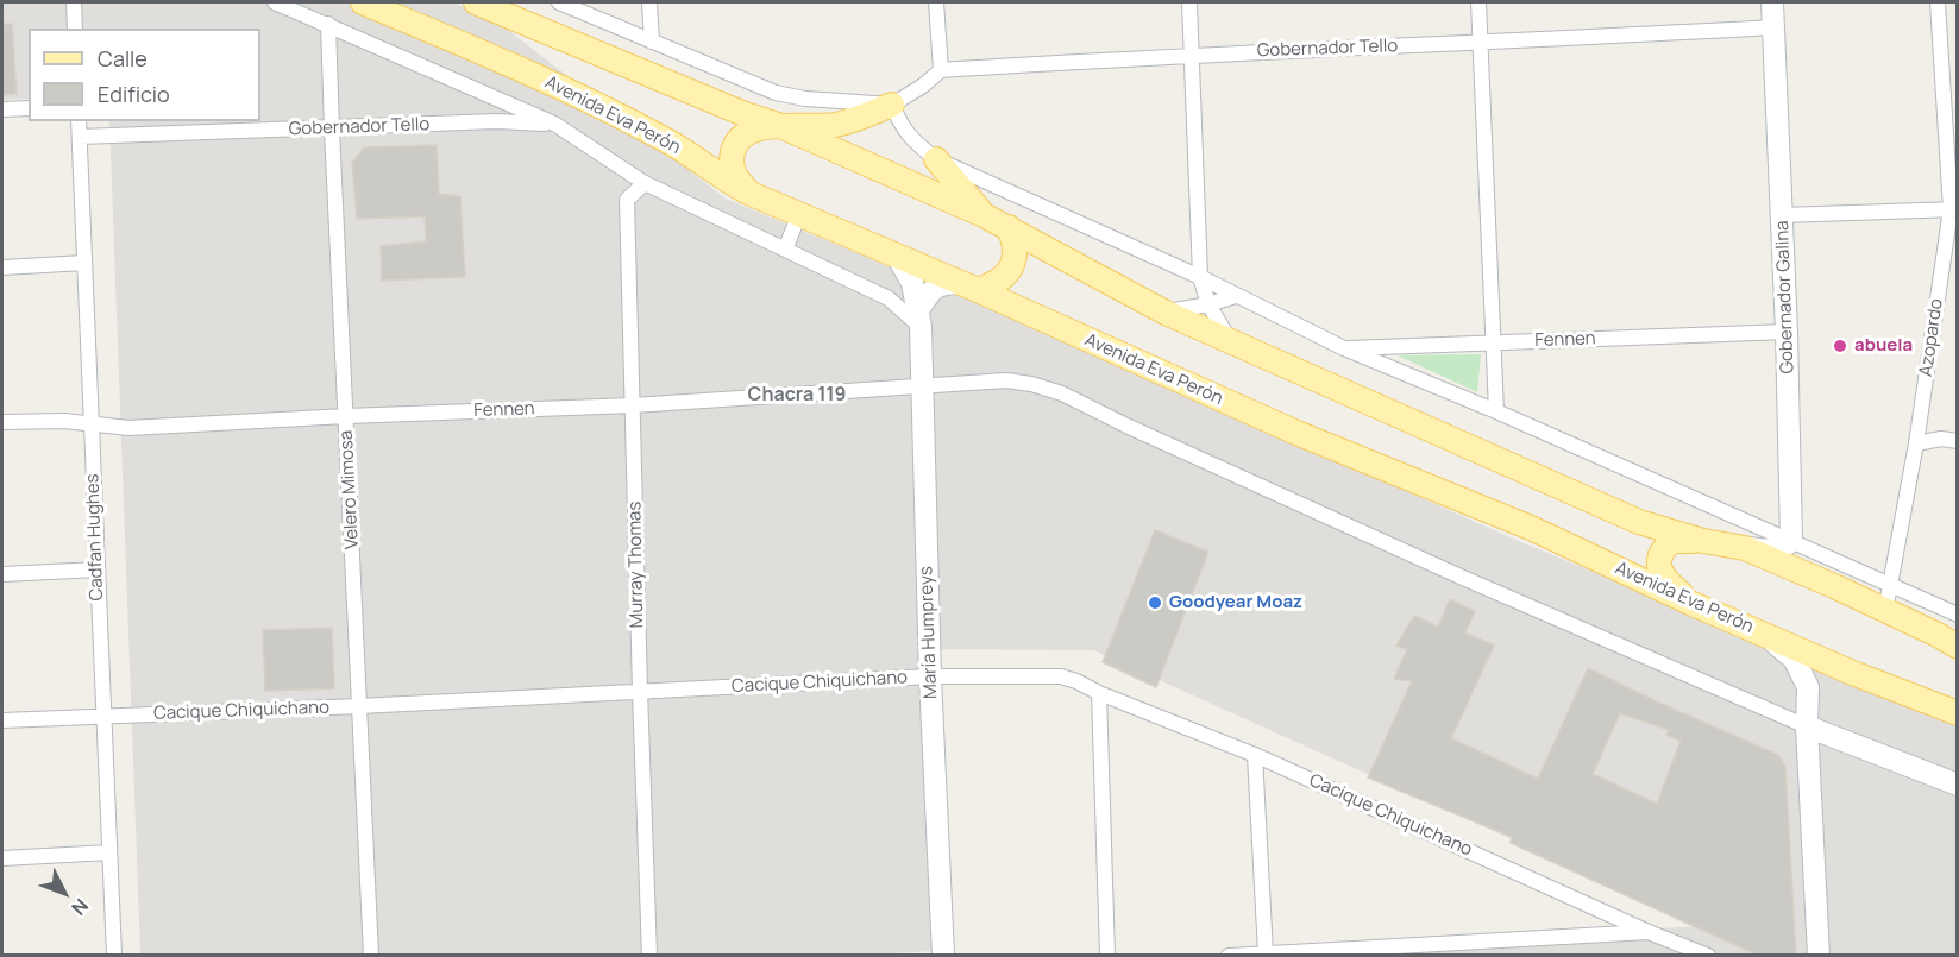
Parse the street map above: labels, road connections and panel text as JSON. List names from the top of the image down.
{
  "streets": {
    "main road": ["Avenida Eva Perón"],
    "street": [
      "Gobernador Tello",
      "Gobernador Galina",
      "Azopardo",
      "Fennen",
      "Velero Mimosa",
      "Cadfan Hughes",
      "Murray Thomas",
      "María Humpreys",
      "Cacique Chiquichano"
    ]
  },
  "crossings": [
    ["Gobernador Tello", "Avenida Eva Perón"],
    ["Gobernador Tello", "Gobernador Galina"],
    ["Gobernador Tello", "Velero Mimosa"],
    ["Gobernador Tello", "Cadfan Hughes"],
    ["Avenida Eva Perón", "Velero Mimosa"],
    ["Avenida Eva Perón", "Murray Thomas"],
    ["Avenida Eva Perón", "María Humpreys"],
    ["Gobernador Galina", "Fennen"],
    ["Fennen", "Velero Mimosa"],
    ["Fennen", "Cadfan Hughes"],
    ["Fennen", "Murray Thomas"],
    ["Fennen", "María Humpreys"],
    ["Velero Mimosa", "Cacique Chiquichano"],
    ["Cadfan Hughes", "Cacique Chiquichano"],
    ["Murray Thomas", "Cacique Chiquichano"],
    ["María Humpreys", "Cacique Chiquichano"]
  ],
  "districts": ["Chacra 119"],
  "places": ["abuela", "Goodyear Moaz"],
  "legend": ["Calle", "Edificio"],
  "north": "bottom right"
}
